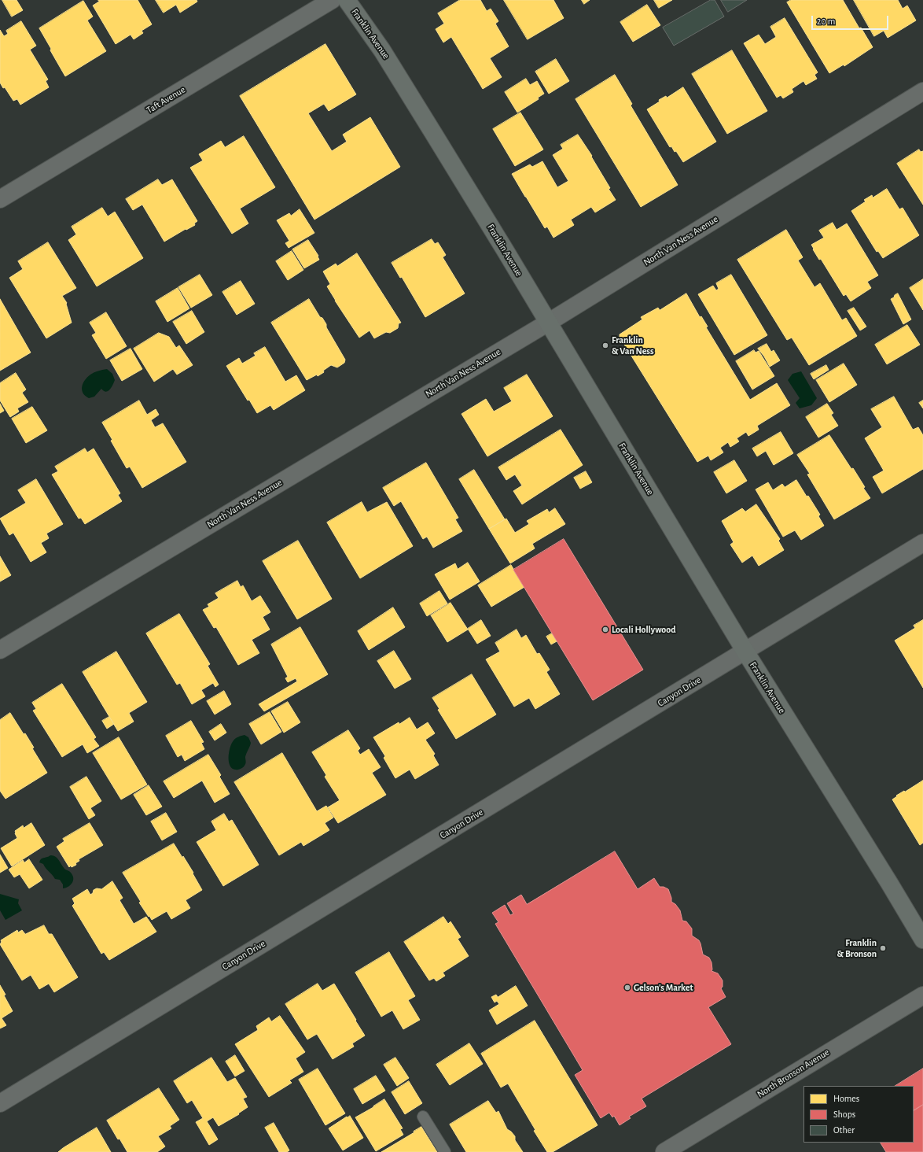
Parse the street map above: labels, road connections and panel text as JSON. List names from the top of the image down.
{
  "streets": {
    "main road": ["Franklin Avenue"],
    "street": [
      "Taft Avenue",
      "North Van Ness Avenue",
      "Canyon Drive",
      "North Bronson Avenue"
    ]
  },
  "crossings": [
    ["Franklin Avenue", "North Van Ness Avenue"],
    ["Franklin Avenue", "Canyon Drive"]
  ],
  "places": [
    "Franklin & Van Ness",
    "Locali Hollywood",
    "Franklin & Bronson",
    "Gelson's Market"
  ],
  "legend": ["Homes", "Shops", "Other"],
  "scale_bar": "20 m"
}
